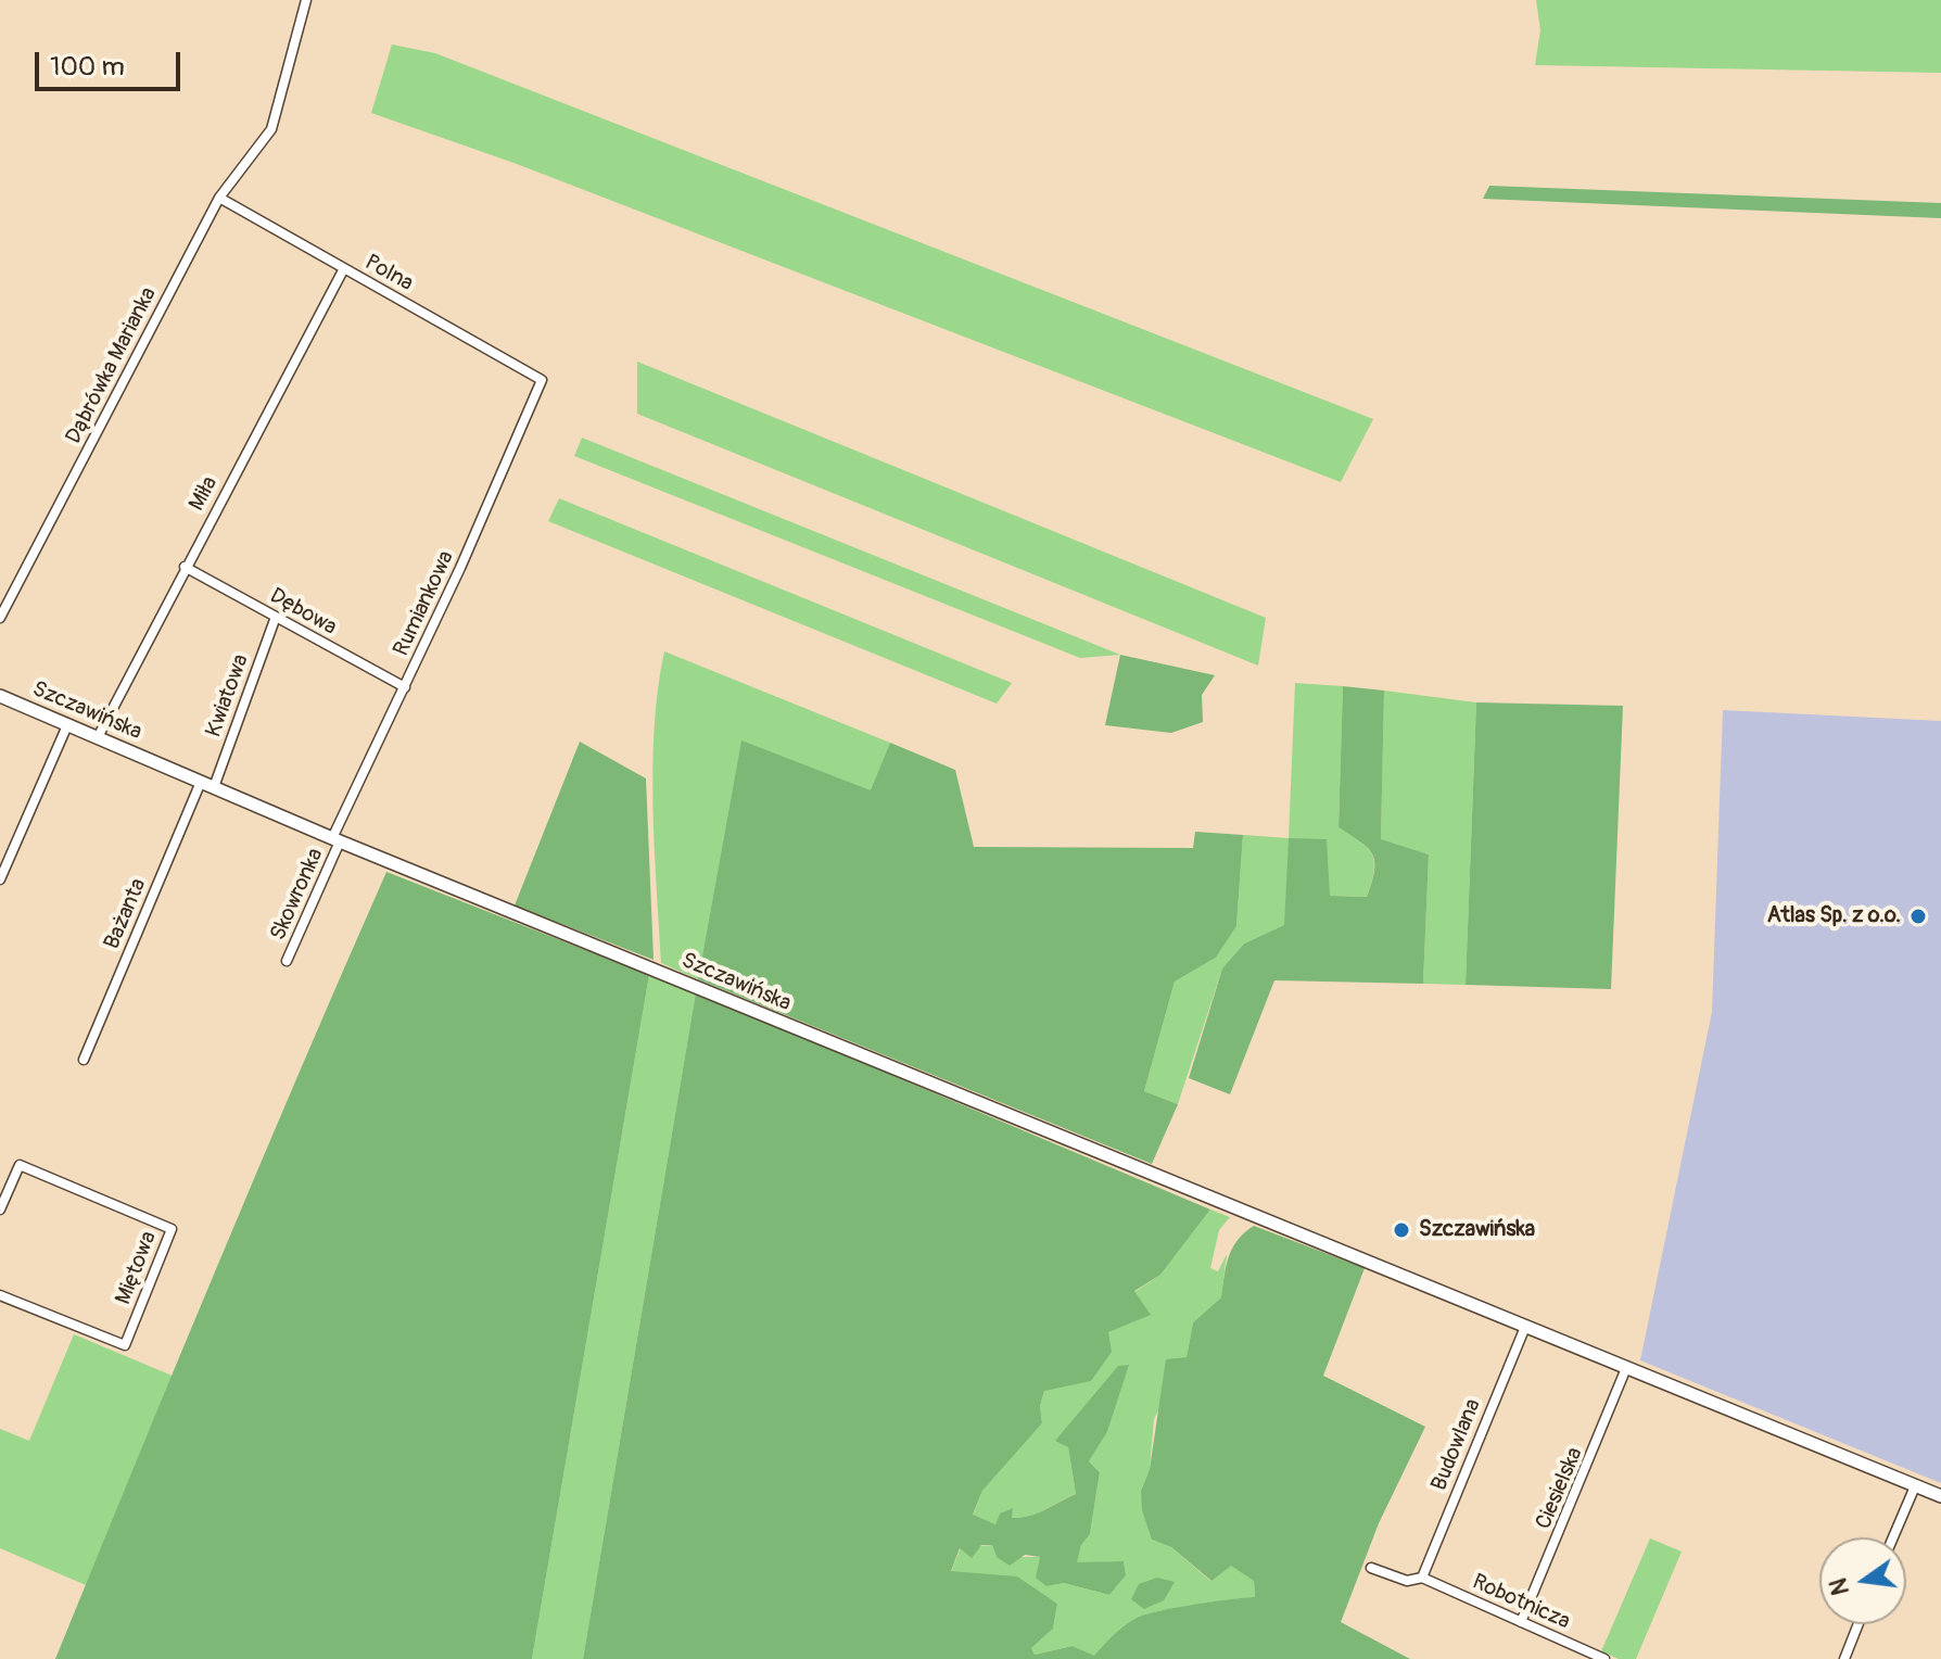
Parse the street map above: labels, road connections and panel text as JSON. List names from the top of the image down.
{
  "streets": {
    "street": [
      "Polna",
      "Dąbrówka Marianka",
      "Miła",
      "Rumiankowa",
      "Dębowa",
      "Kwiatowa",
      "Szczawińska",
      "Skowronka",
      "Bażanta",
      "Miętowa",
      "Budowlana",
      "Ciesielska",
      "Robotnicza"
    ]
  },
  "crossings": [
    ["Polna", "Dąbrówka Marianka"],
    ["Polna", "Miła"],
    ["Polna", "Rumiankowa"],
    ["Miła", "Dębowa"],
    ["Miła", "Szczawińska"],
    ["Rumiankowa", "Dębowa"],
    ["Rumiankowa", "Szczawińska"],
    ["Rumiankowa", "Skowronka"],
    ["Dębowa", "Kwiatowa"],
    ["Kwiatowa", "Szczawińska"],
    ["Kwiatowa", "Bażanta"],
    ["Szczawińska", "Skowronka"],
    ["Szczawińska", "Bażanta"],
    ["Szczawińska", "Budowlana"],
    ["Szczawińska", "Ciesielska"],
    ["Budowlana", "Robotnicza"],
    ["Ciesielska", "Robotnicza"]
  ],
  "places": ["Atlas Sp. z o.o.", "Szczawińska"],
  "scale_bar": "100 m",
  "north": "left"
}
